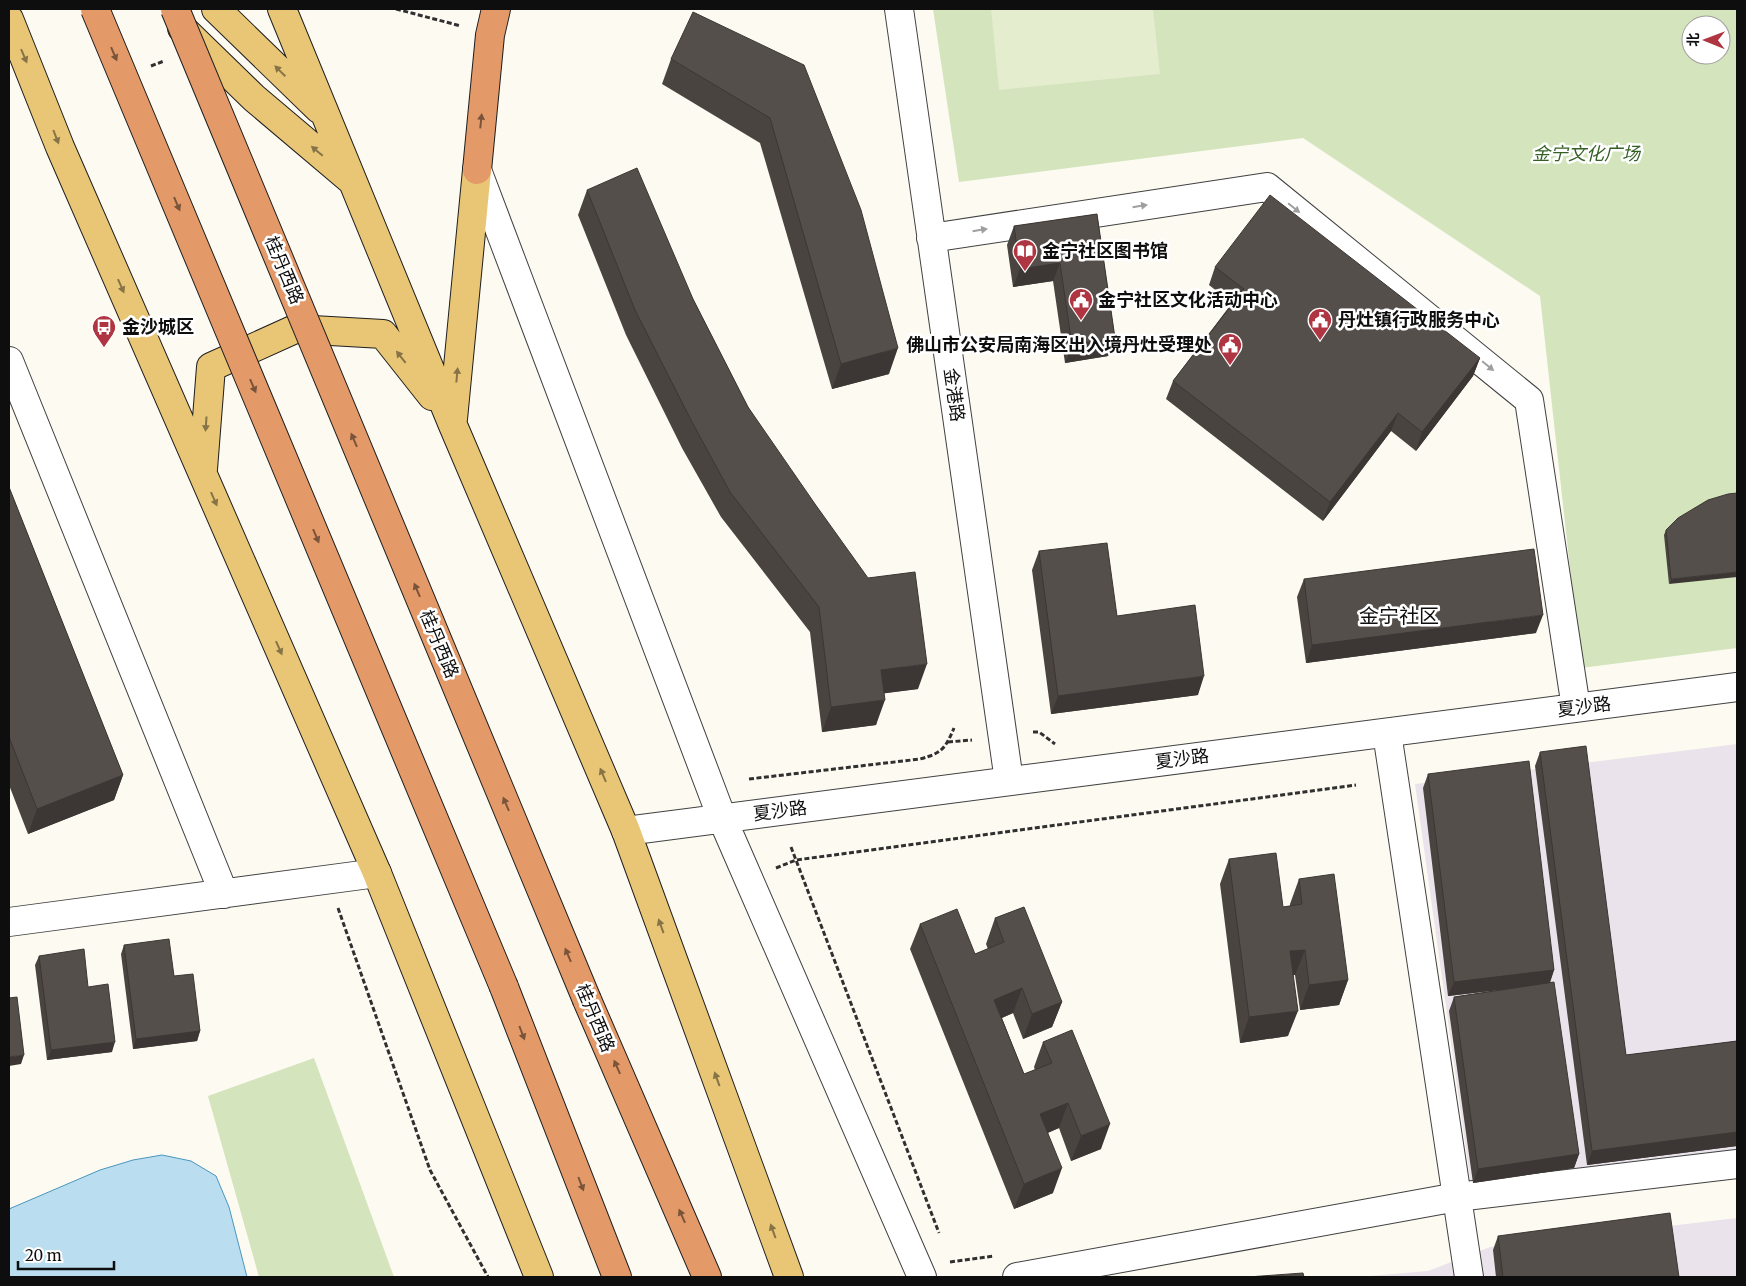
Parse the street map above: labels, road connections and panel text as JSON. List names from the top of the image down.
{
  "streets": {
    "highway": ["桂丹西路"],
    "street": ["金港路", "夏沙路"]
  },
  "crossings": [
    ["金港路", "夏沙路"]
  ],
  "districts": ["金宁社区"],
  "parks": ["金宁文化广场"],
  "places": {
    "library": ["金宁社区图书馆"],
    "public building": ["金宁社区文化活动中心", "丹灶镇行政服务中心", "佛山市公安局南海区出入境丹灶受理处"],
    "bus stop": ["金沙城区"]
  },
  "scale_bar": "20 m",
  "north": "left"
}
